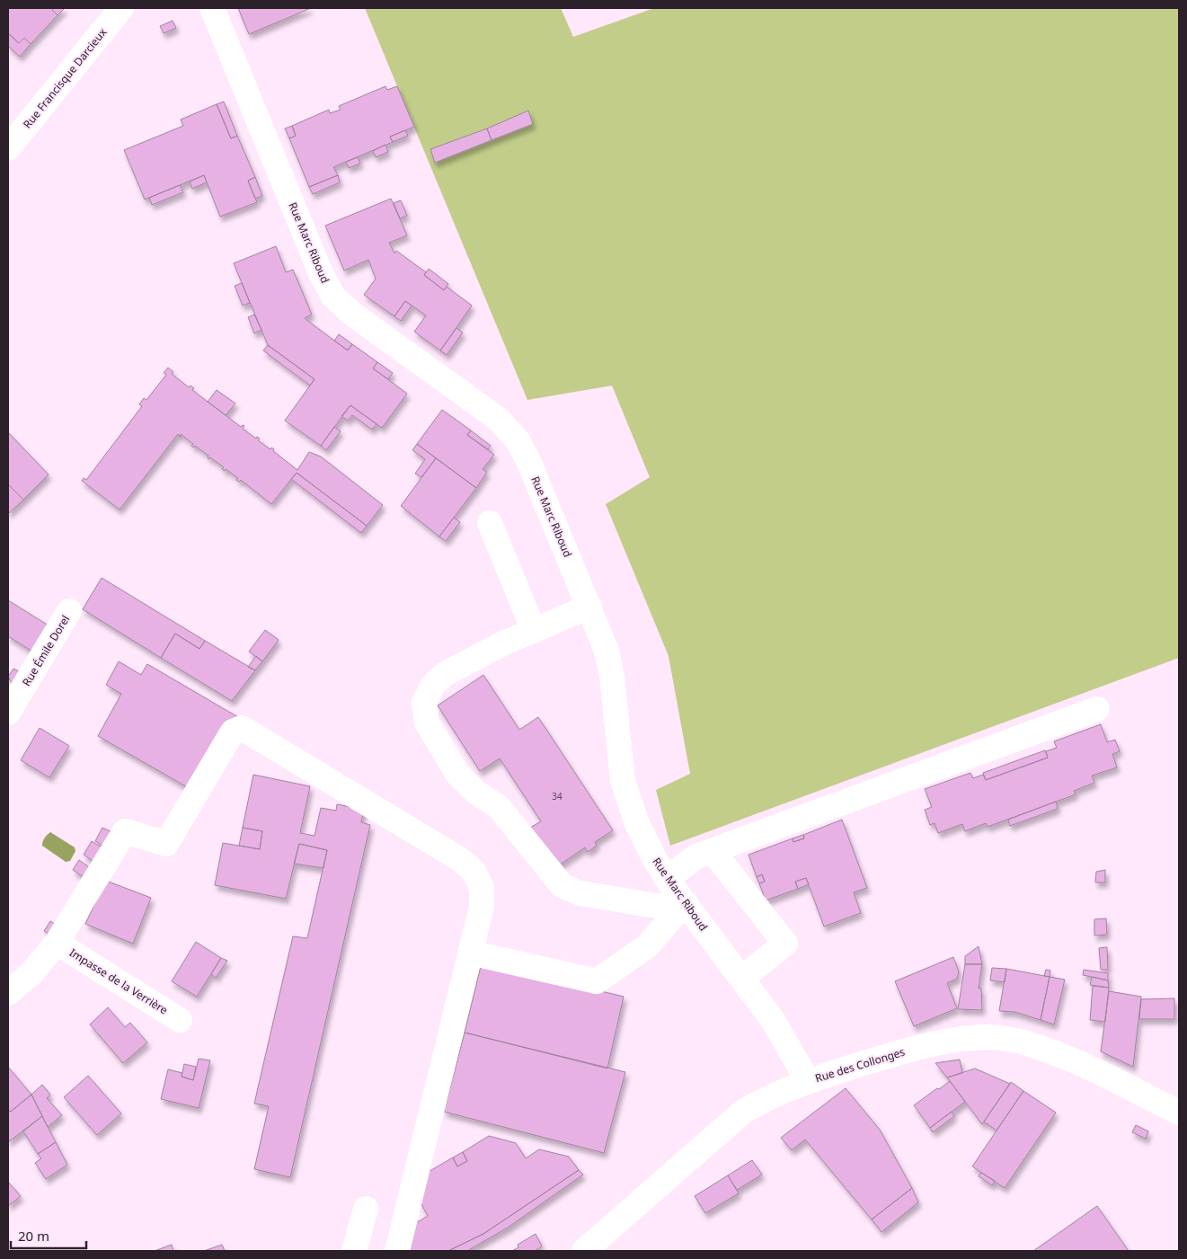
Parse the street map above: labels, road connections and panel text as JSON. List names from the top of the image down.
{
  "streets": {
    "street": [
      "Rue Francisque Darcieux",
      "Rue Marc Riboud",
      "Rue Émile Dorel",
      "Impasse de la Verrière",
      "Rue des Collonges"
    ]
  },
  "crossings": [
    ["Rue Marc Riboud", "Rue des Collonges"]
  ],
  "house_numbers": ["34"],
  "scale_bar": "20 m"
}
